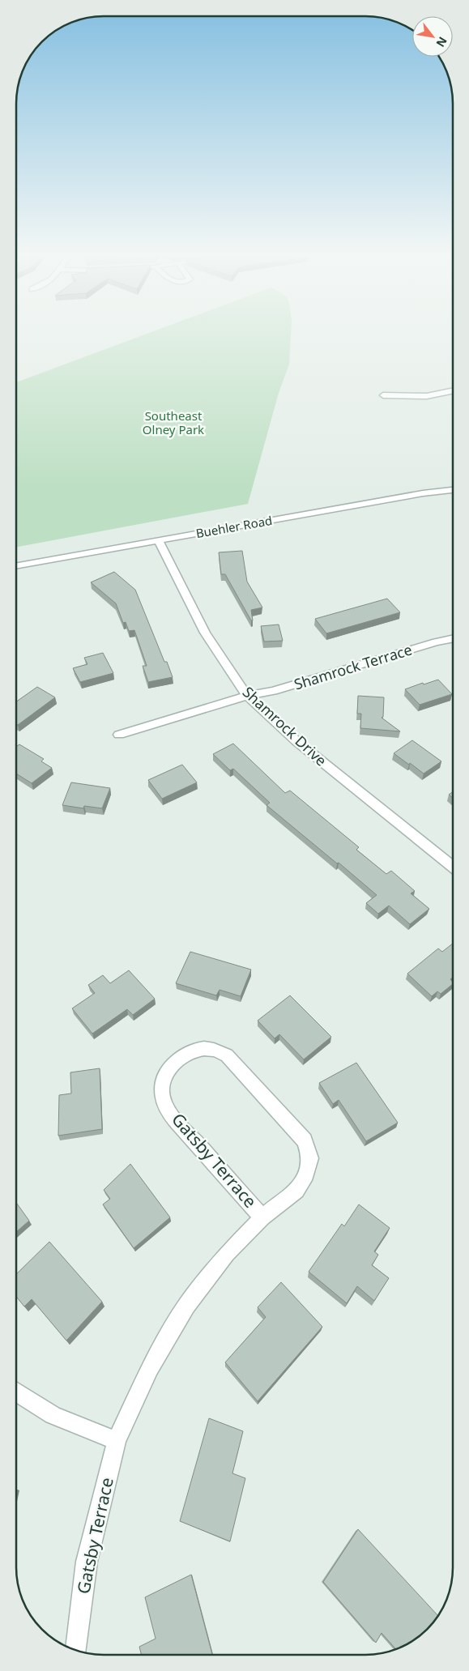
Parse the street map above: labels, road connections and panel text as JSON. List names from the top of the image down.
{
  "streets": {
    "street": [
      "Buehler Road",
      "Shamrock Terrace",
      "Shamrock Drive",
      "Gatsby Terrace"
    ]
  },
  "crossings": [
    ["Buehler Road", "Shamrock Drive"],
    ["Shamrock Terrace", "Shamrock Drive"]
  ],
  "parks": ["Southeast Olney Park"],
  "north": "bottom right"
}
